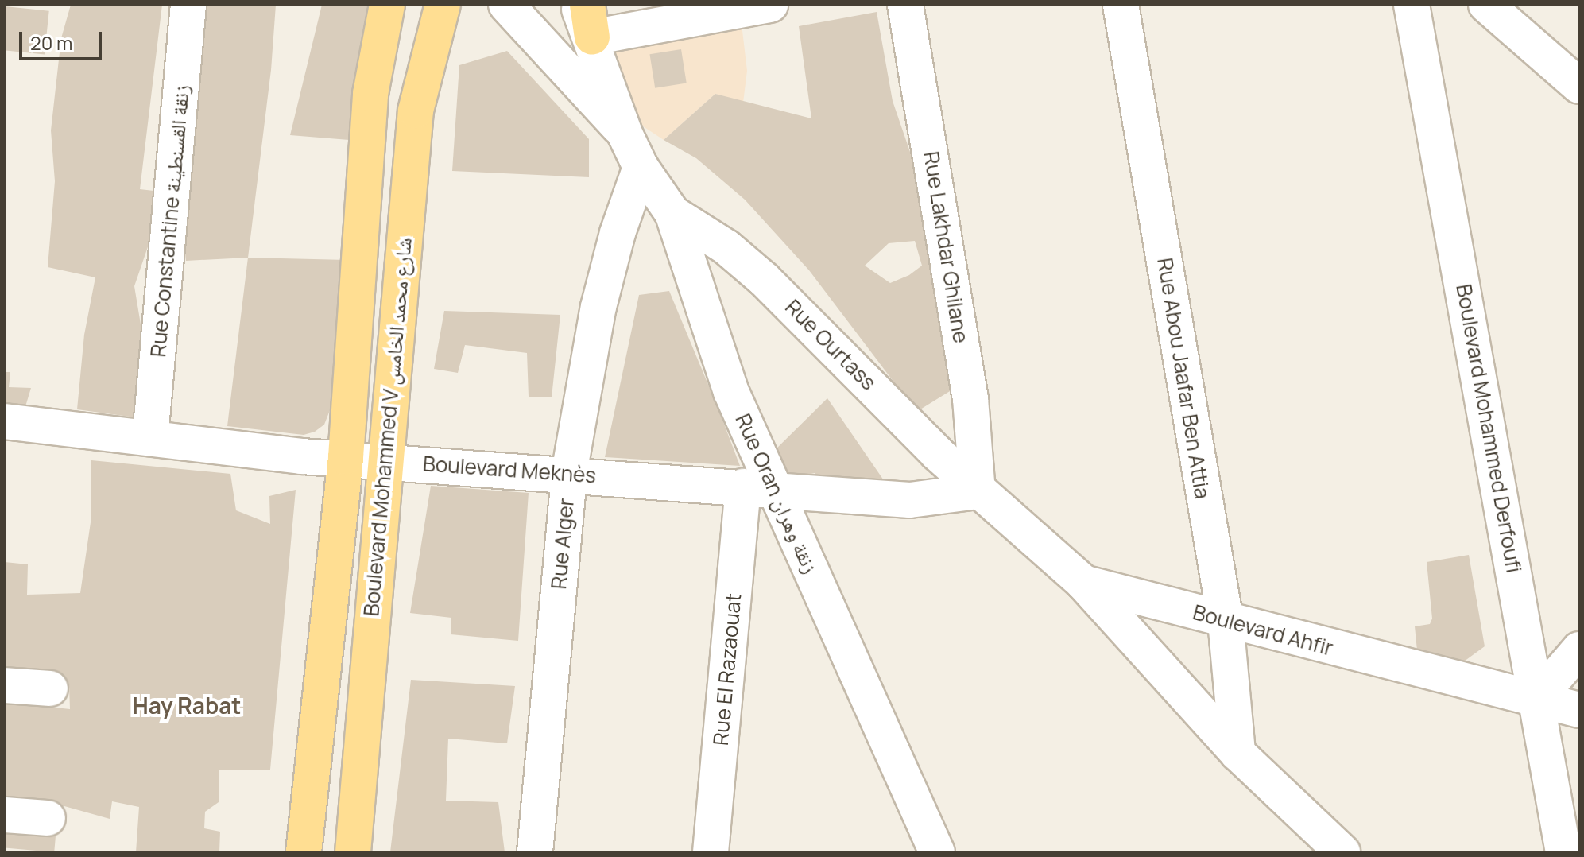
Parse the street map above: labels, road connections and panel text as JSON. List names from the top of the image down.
{
  "streets": {
    "main road": ["Boulevard Mohammed V شارع محمد الخامس"],
    "street": [
      "Rue Constantine زنقة القسنطينة",
      "Rue Lakhdar Ghilane",
      "Rue Ourtass",
      "Rue Abou Jaafar Ben Attia",
      "Boulevard Mohammed Derfoufi",
      "Boulevard Meknès",
      "Rue Oran زنقة وهران",
      "Rue Alger",
      "Boulevard Ahfir",
      "Rue El Razaouat"
    ]
  },
  "crossings": [
    ["Rue Constantine زنقة القسنطينة", "Boulevard Meknès"],
    ["Rue Lakhdar Ghilane", "Rue Ourtass"],
    ["Rue Lakhdar Ghilane", "Boulevard Meknès"],
    ["Rue Lakhdar Ghilane", "Boulevard Ahfir"],
    ["Rue Ourtass", "Boulevard Meknès"],
    ["Rue Ourtass", "Rue Oran زنقة وهران"],
    ["Rue Ourtass", "Boulevard Ahfir"],
    ["Rue Abou Jaafar Ben Attia", "Boulevard Ahfir"],
    ["Boulevard Mohammed V شارع محمد الخامس", "Boulevard Meknès"],
    ["Boulevard Mohammed Derfoufi", "Boulevard Ahfir"],
    ["Boulevard Meknès", "Rue Oran زنقة وهران"],
    ["Boulevard Meknès", "Rue Alger"],
    ["Boulevard Meknès", "Boulevard Ahfir"],
    ["Boulevard Meknès", "Rue El Razaouat"],
    ["Rue Oran زنقة وهران", "Rue Alger"],
    ["Rue Oran زنقة وهران", "Rue El Razaouat"]
  ],
  "districts": ["Hay Rabat"],
  "scale_bar": "20 m"
}
